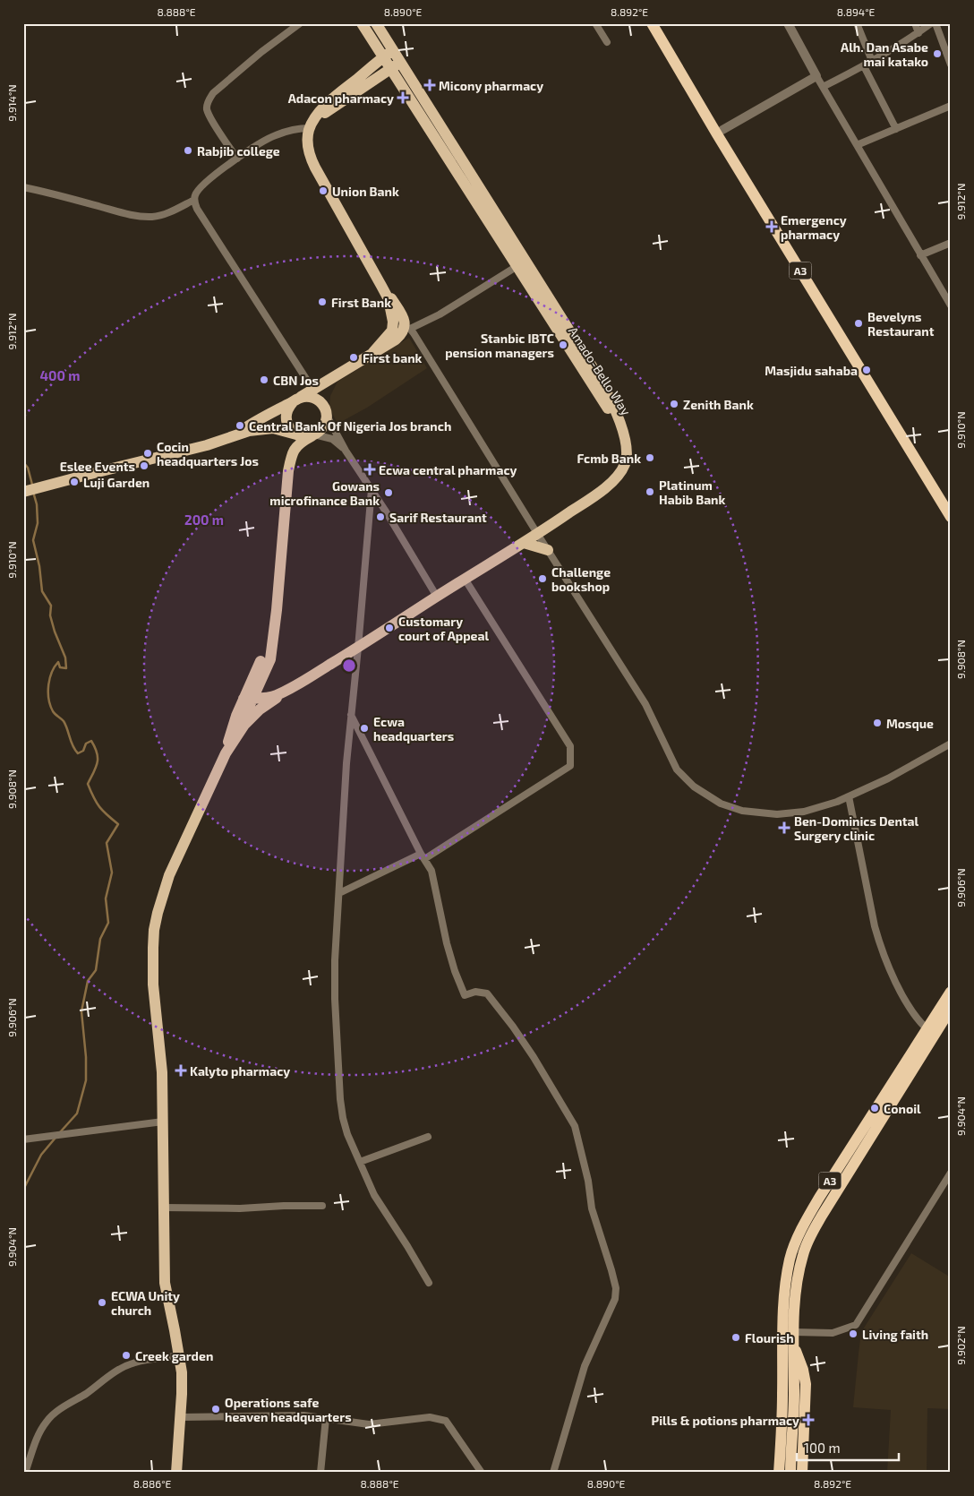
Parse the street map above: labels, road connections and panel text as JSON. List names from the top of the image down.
{
  "streets": {
    "highway": ["A3"],
    "main road": ["Amado-Bello Way"]
  },
  "places": {
    "other": [
      "Alh. Dan Asabe mai katako",
      "Rabjib college",
      "Union Bank",
      "First Bank",
      "Bevelyns Restaurant",
      "Stanbic IBTC pension managers",
      "First bank",
      "Masjidu sahaba",
      "CBN Jos",
      "Zenith Bank",
      "Central Bank Of Nigeria Jos branch",
      "Cocin headquarters Jos",
      "Fcmb Bank",
      "Eslee Events",
      "Luji Garden",
      "Platinum Habib Bank",
      "Gowans microfinance Bank",
      "Sarif Restaurant",
      "Challenge bookshop",
      "Customary court of Appeal",
      "Mosque",
      "Ecwa headquarters",
      "Conoil",
      "ECWA Unity church",
      "Living faith",
      "Flourish",
      "Creek garden",
      "Operations safe heaven headquarters"
    ],
    "health": [
      "Micony pharmacy",
      "Adacon pharmacy",
      "Emergency pharmacy",
      "Ecwa central pharmacy",
      "Ben-Dominics Dental Surgery clinic",
      "Kalyto pharmacy",
      "Pills & potions pharmacy"
    ]
  },
  "scale_bar": "100 m",
  "coordinates": [
    "8.888°E",
    "8.890°E",
    "8.892°E",
    "8.894°E",
    "9.914°N",
    "9.912°N",
    "9.910°N",
    "9.908°N",
    "9.906°N",
    "9.904°N",
    "9.902°N",
    "8.886°E"
  ],
  "rings": ["400 m", "200 m"]
}
